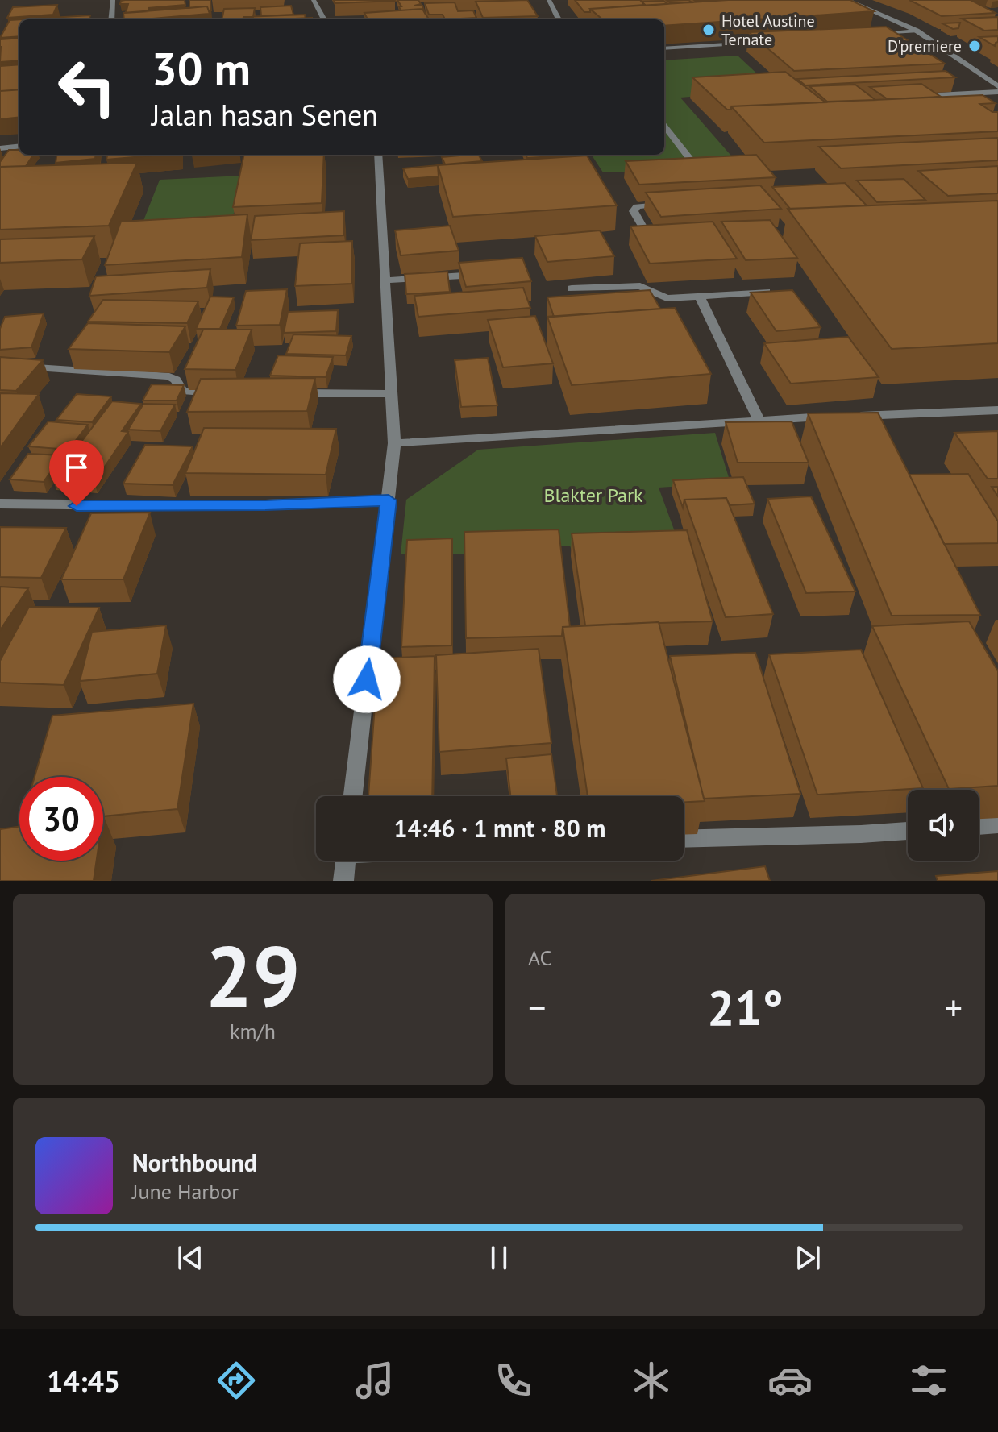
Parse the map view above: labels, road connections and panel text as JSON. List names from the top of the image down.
{
  "parks": ["Blakter Park"],
  "places": ["Hotel Austine Ternate", "D'premiere"],
  "page": {
    "turn": ["30 m", "Jalan hasan Senen"],
    "limit": "30",
    "trip": "14:46 · 1 mnt · 80 m",
    "tile": [
      ["29", "km/h"],
      "AC"
    ],
    "heat": ["−", "21°", "+"],
    "song": ["Northbound", "June Harbor"],
    "tabs": "14:45"
  }
}
